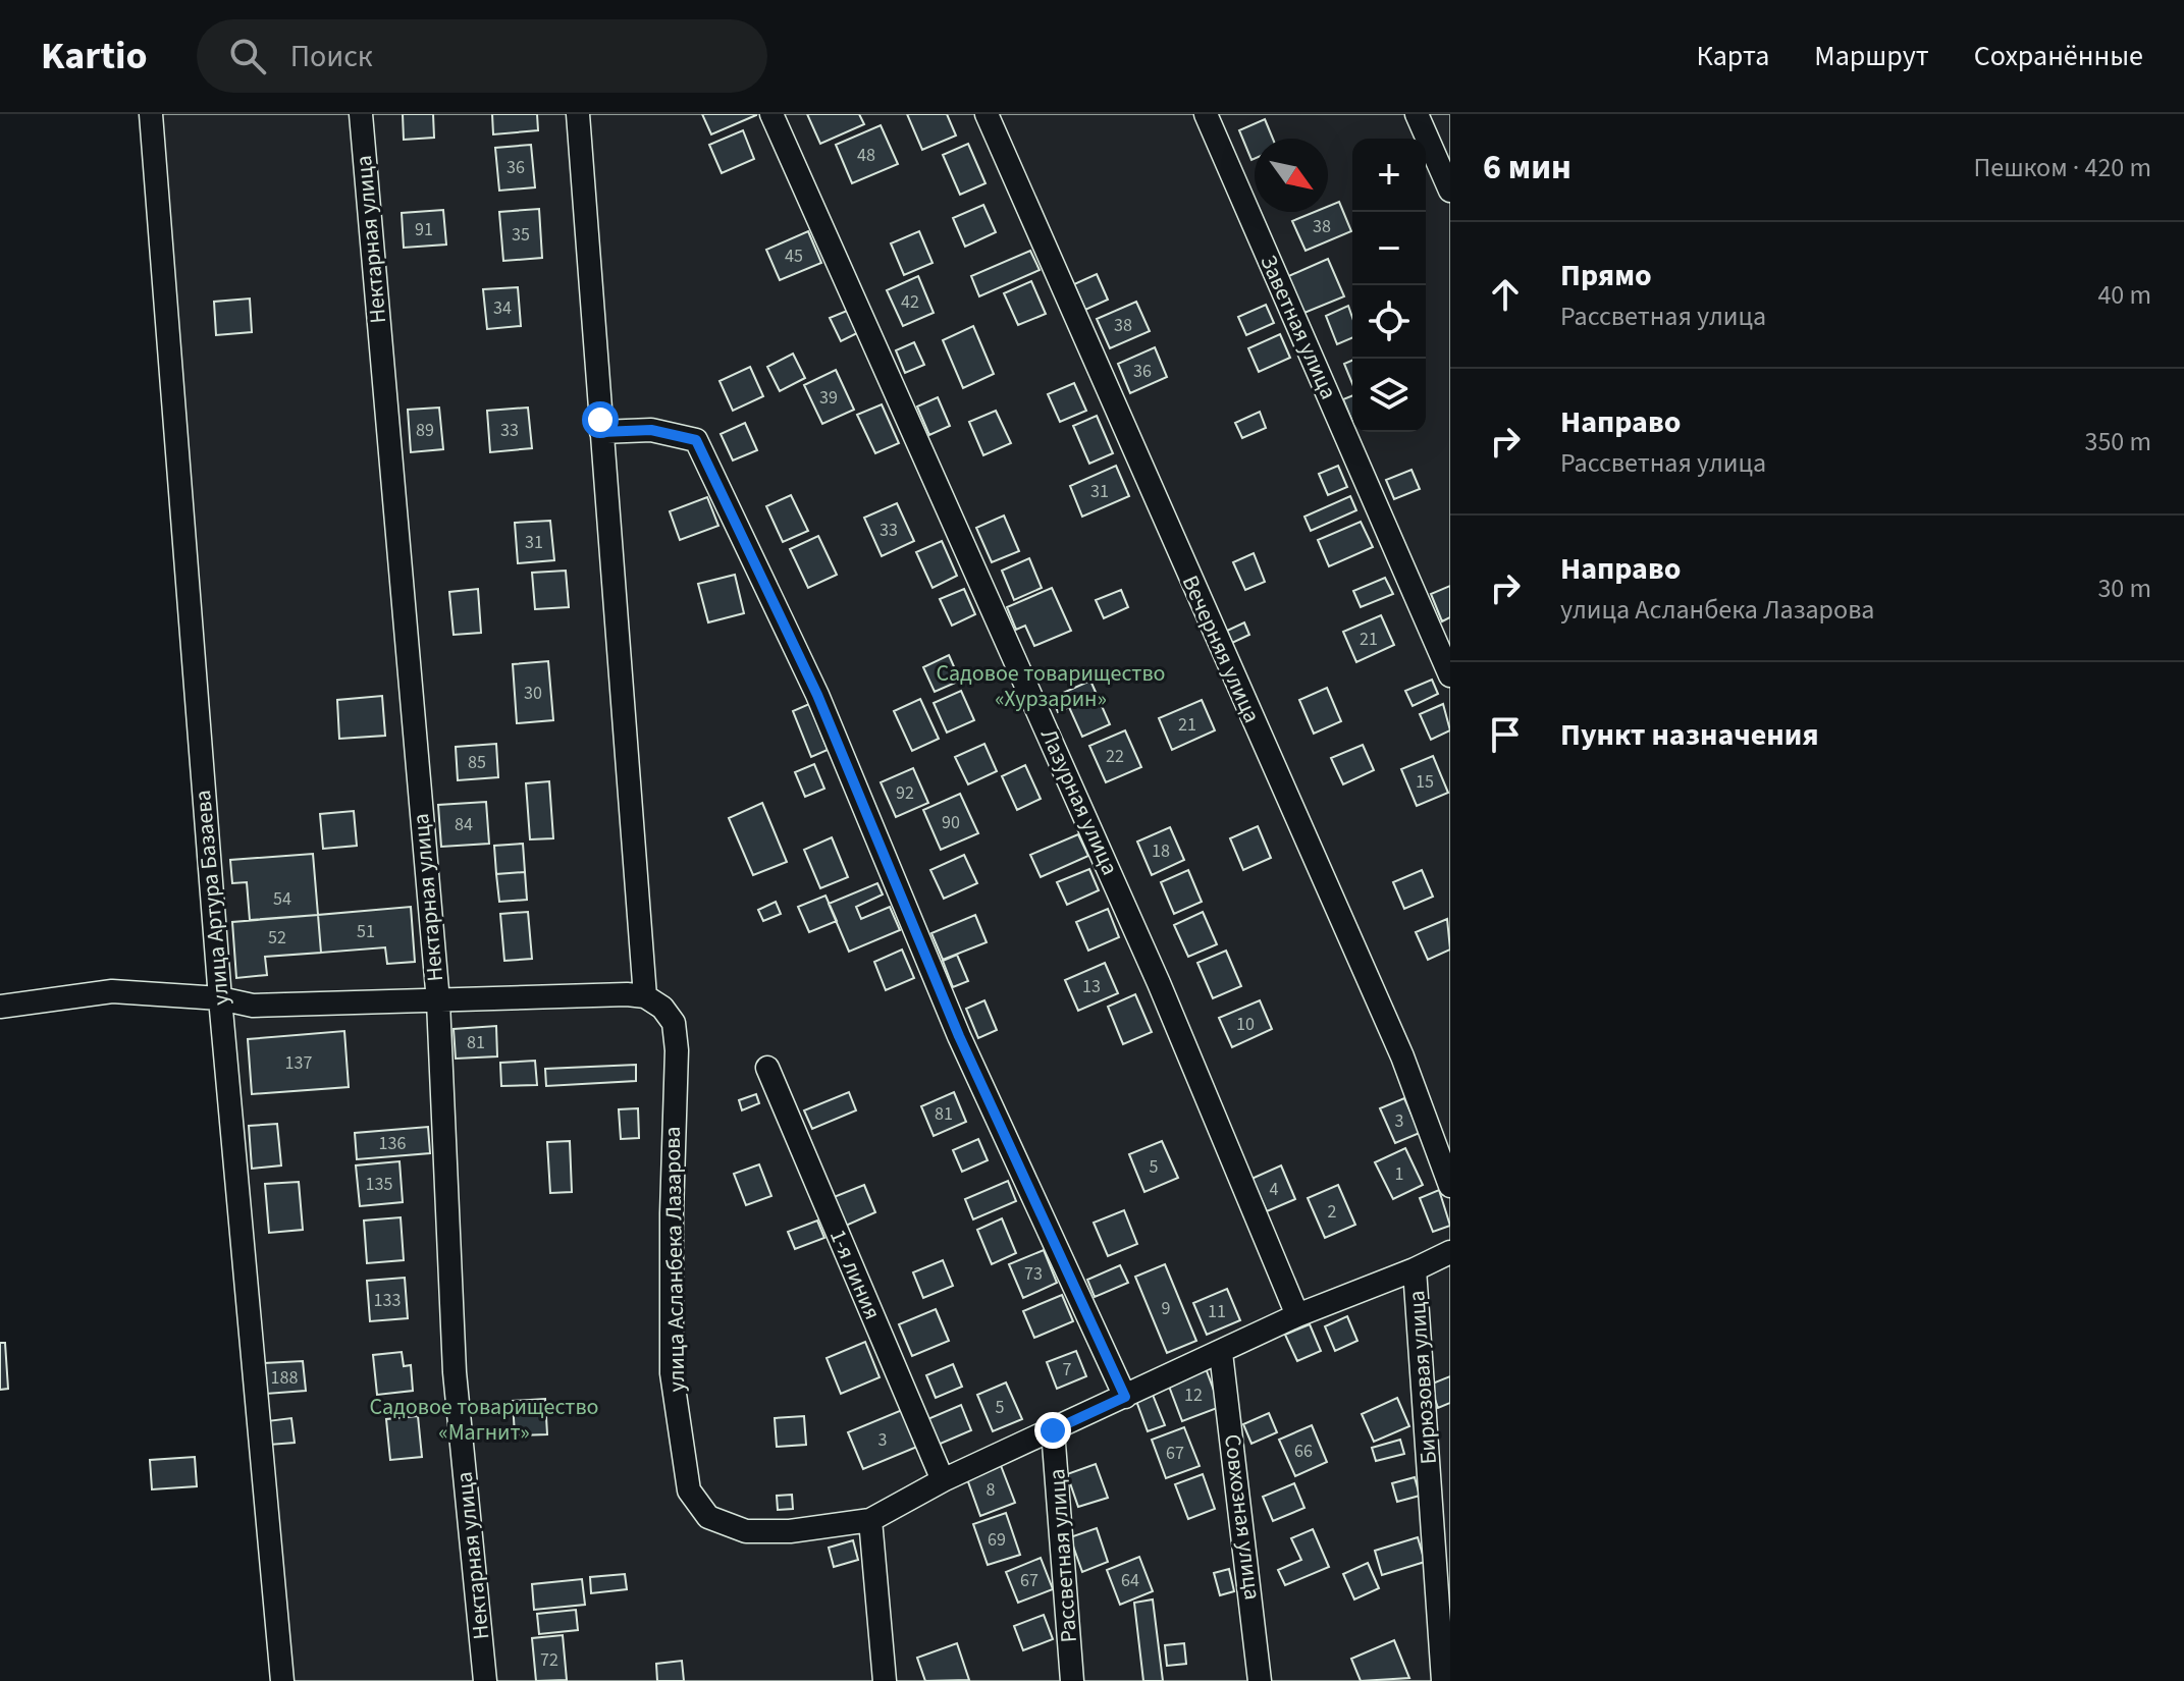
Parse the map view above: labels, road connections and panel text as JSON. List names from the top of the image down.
{
  "streets": {
    "street": [
      "Нектарная улица",
      "Заветная улица",
      "Вечерняя улица",
      "Лазурная улица",
      "улица Артура Базаева",
      "улица Асланбека Лазарова",
      "1-я линия",
      "Бирюзовая улица",
      "Совхозная улица",
      "Рассветная улица"
    ]
  },
  "crossings": [
    ["Лазурная улица", "улица Асланбека Лазарова"],
    ["улица Асланбека Лазарова", "1-я линия"],
    ["улица Асланбека Лазарова", "Бирюзовая улица"],
    ["улица Асланбека Лазарова", "Совхозная улица"],
    ["улица Асланбека Лазарова", "Рассветная улица"]
  ],
  "parks": ["Садовое товарищество «Хурзарин»", "Садовое товарищество «Магнит»"],
  "house_numbers": [
    "48",
    "36",
    "38",
    "91",
    "35",
    "45",
    "42",
    "34",
    "38",
    "36",
    "39",
    "89",
    "33",
    "31",
    "33",
    "31",
    "21",
    "30",
    "21",
    "22",
    "85",
    "15",
    "92",
    "90",
    "84",
    "18",
    "54",
    "51",
    "52",
    "13",
    "10",
    "81",
    "137",
    "81",
    "3",
    "136",
    "5",
    "1",
    "135",
    "4",
    "2",
    "73",
    "133",
    "9",
    "11",
    "7",
    "188",
    "12",
    "5",
    "3",
    "66",
    "67",
    "8",
    "69",
    "67",
    "64",
    "72"
  ],
  "north": "bottom right",
  "page": {
    "header": "Kartio",
    "search": "Поиск",
    "nav": ["Карта", "Маршрут", "Сохранённые"],
    "heading": ["6 мин", "Пешком · 420 m"],
    "map_buttons": ["+", "−"],
    "list": [
      ["Прямо", "Рассветная улица", "40 m"],
      ["Направо", "Рассветная улица", "350 m"],
      ["Направо", "улица Асланбека Лазарова", "30 m"],
      "Пункт назначения"
    ]
  }
}
